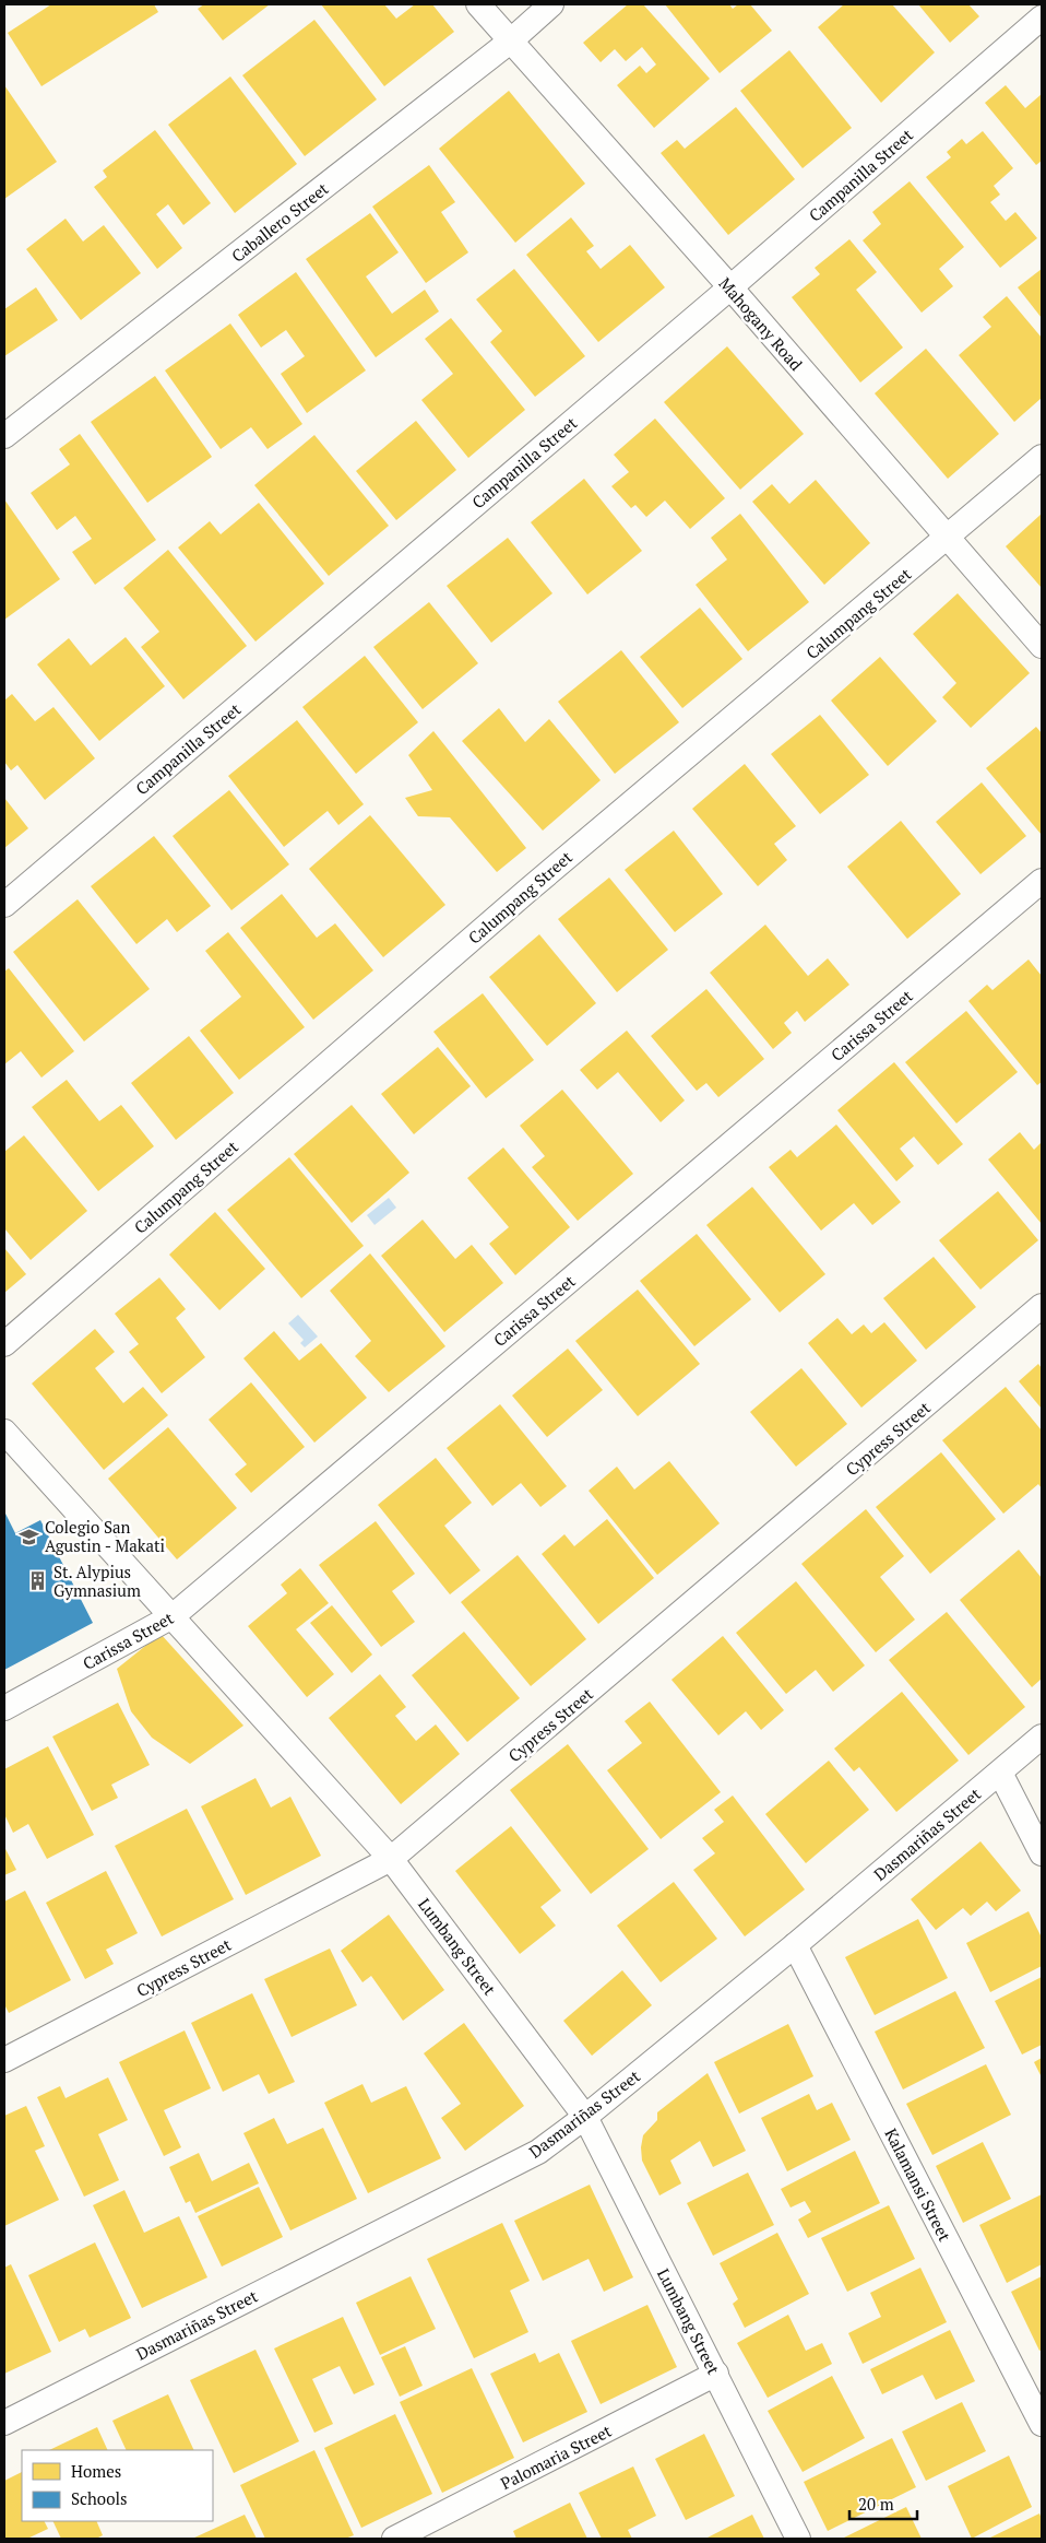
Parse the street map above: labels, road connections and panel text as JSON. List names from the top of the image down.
{
  "streets": {
    "street": [
      "Campanilla Street",
      "Caballero Street",
      "Mahogany Road",
      "Calumpang Street",
      "Carissa Street",
      "Cypress Street",
      "Dasmariñas Street",
      "Lumbang Street",
      "Kalamansi Street",
      "Palomaria Street"
    ]
  },
  "crossings": [
    ["Campanilla Street", "Mahogany Road"],
    ["Caballero Street", "Mahogany Road"],
    ["Mahogany Road", "Calumpang Street"],
    ["Carissa Street", "Lumbang Street"],
    ["Cypress Street", "Lumbang Street"],
    ["Dasmariñas Street", "Lumbang Street"],
    ["Dasmariñas Street", "Kalamansi Street"],
    ["Lumbang Street", "Palomaria Street"]
  ],
  "places": {
    "school or university": ["Colegio San Agustin - Makati"],
    "building": ["St. Alypius Gymnasium"]
  },
  "legend": ["Homes", "Schools"],
  "scale_bar": "20 m"
}
